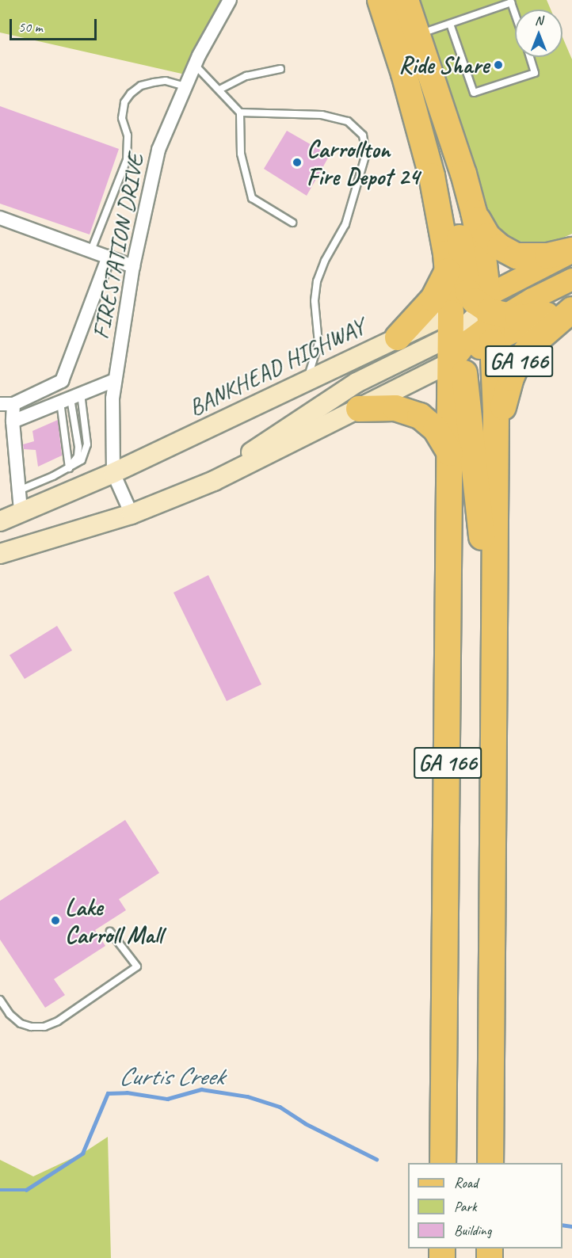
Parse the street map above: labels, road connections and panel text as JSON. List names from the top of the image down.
{
  "streets": {
    "highway": ["GA 166"],
    "main road": ["BANKHEAD HIGHWAY"],
    "street": ["FIRESTATION DRIVE"]
  },
  "crossings": [
    ["FIRESTATION DRIVE", "BANKHEAD HIGHWAY"],
    ["GA 166", "BANKHEAD HIGHWAY"]
  ],
  "water": ["Curtis Creek"],
  "places": ["Ride Share", "Carrollton Fire Depot 24", "Lake Carroll Mall"],
  "legend": ["Road", "Park", "Building"],
  "scale_bar": "50 m",
  "north": "top"
}
